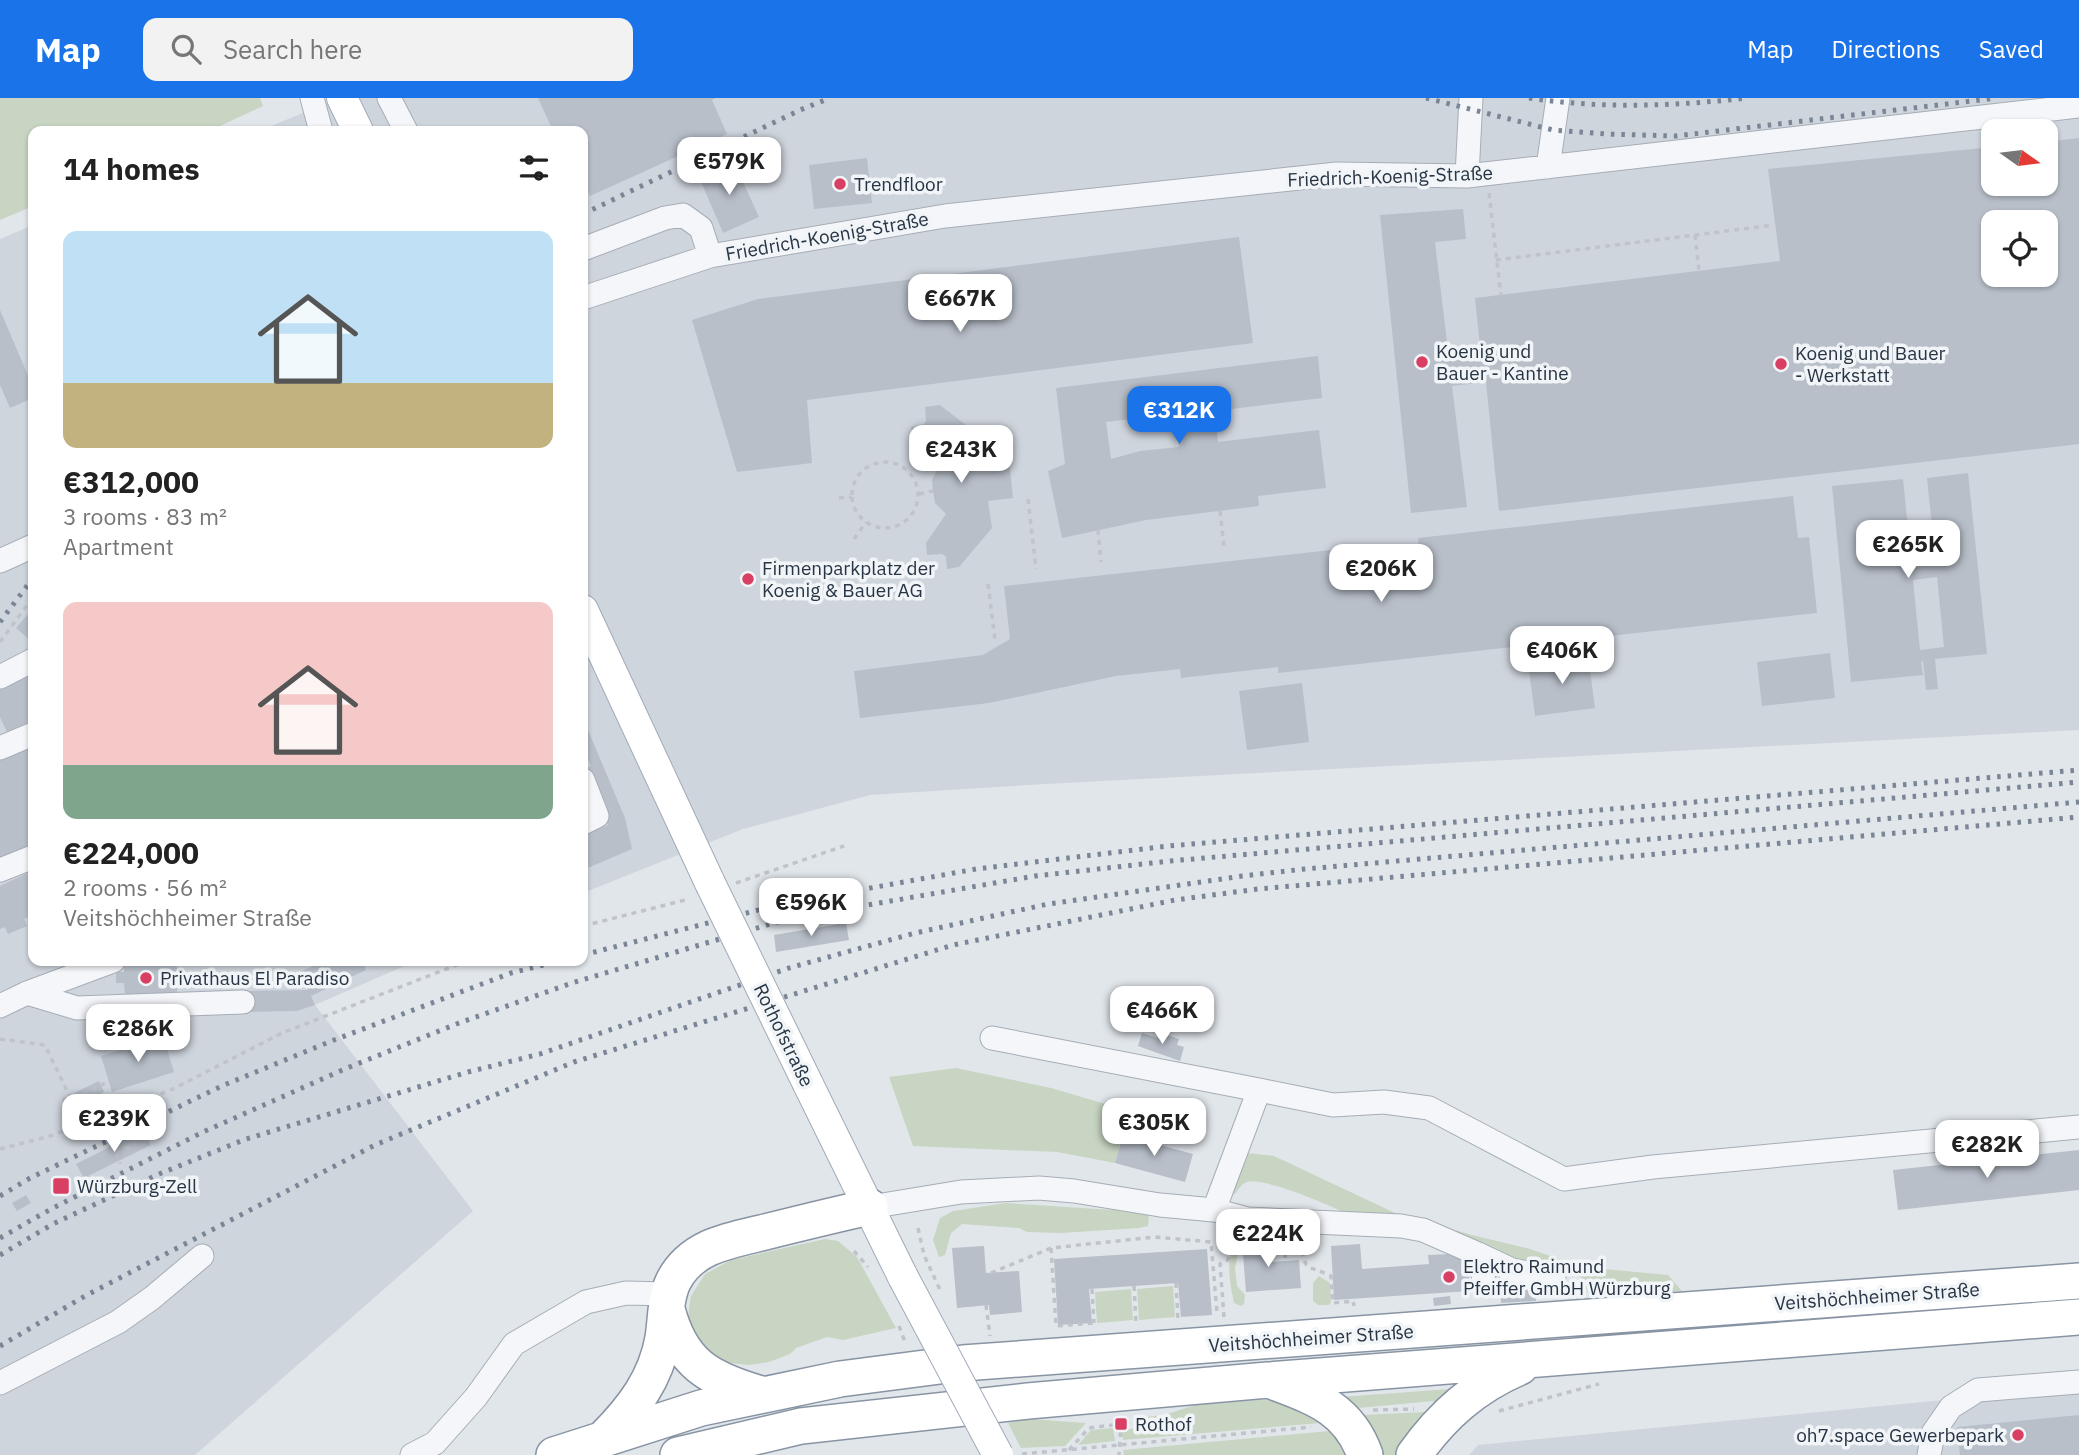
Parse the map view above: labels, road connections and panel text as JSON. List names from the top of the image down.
{
  "streets": {
    "highway": ["Veitshöchheimer Straße"],
    "main road": ["Rothofstraße"],
    "street": ["Friedrich-Koenig-Straße"]
  },
  "places": {
    "other": [
      "Trendfloor",
      "Koenig und Bauer - Kantine",
      "Koenig und Bauer - Werkstatt",
      "Firmenparkplatz der Koenig & Bauer AG",
      "Privathaus El Paradiso",
      "Elektro Raimund Pfeiffer GmbH Würzburg",
      "oh7.space Gewerbepark"
    ],
    "transit": ["Würzburg-Zell", "Rothof"]
  },
  "north": "right",
  "page": {
    "header": "Map",
    "search": "Search here",
    "nav": ["Map", "Directions", "Saved"],
    "heading": "14 homes",
    "price": [
      "€579K",
      "€667K",
      "€312K",
      "€243K",
      "€265K",
      "€206K",
      "€406K",
      "€596K",
      "€466K",
      "€286K",
      "€239K",
      "€305K",
      "€282K",
      "€224K"
    ],
    "list": [
      {
        "name": "€312,000",
        "note": "3 rooms · 83 m² · Apartment"
      },
      {
        "name": "€224,000",
        "note": "2 rooms · 56 m² · Veitshöchheimer Straße"
      }
    ]
  }
}
